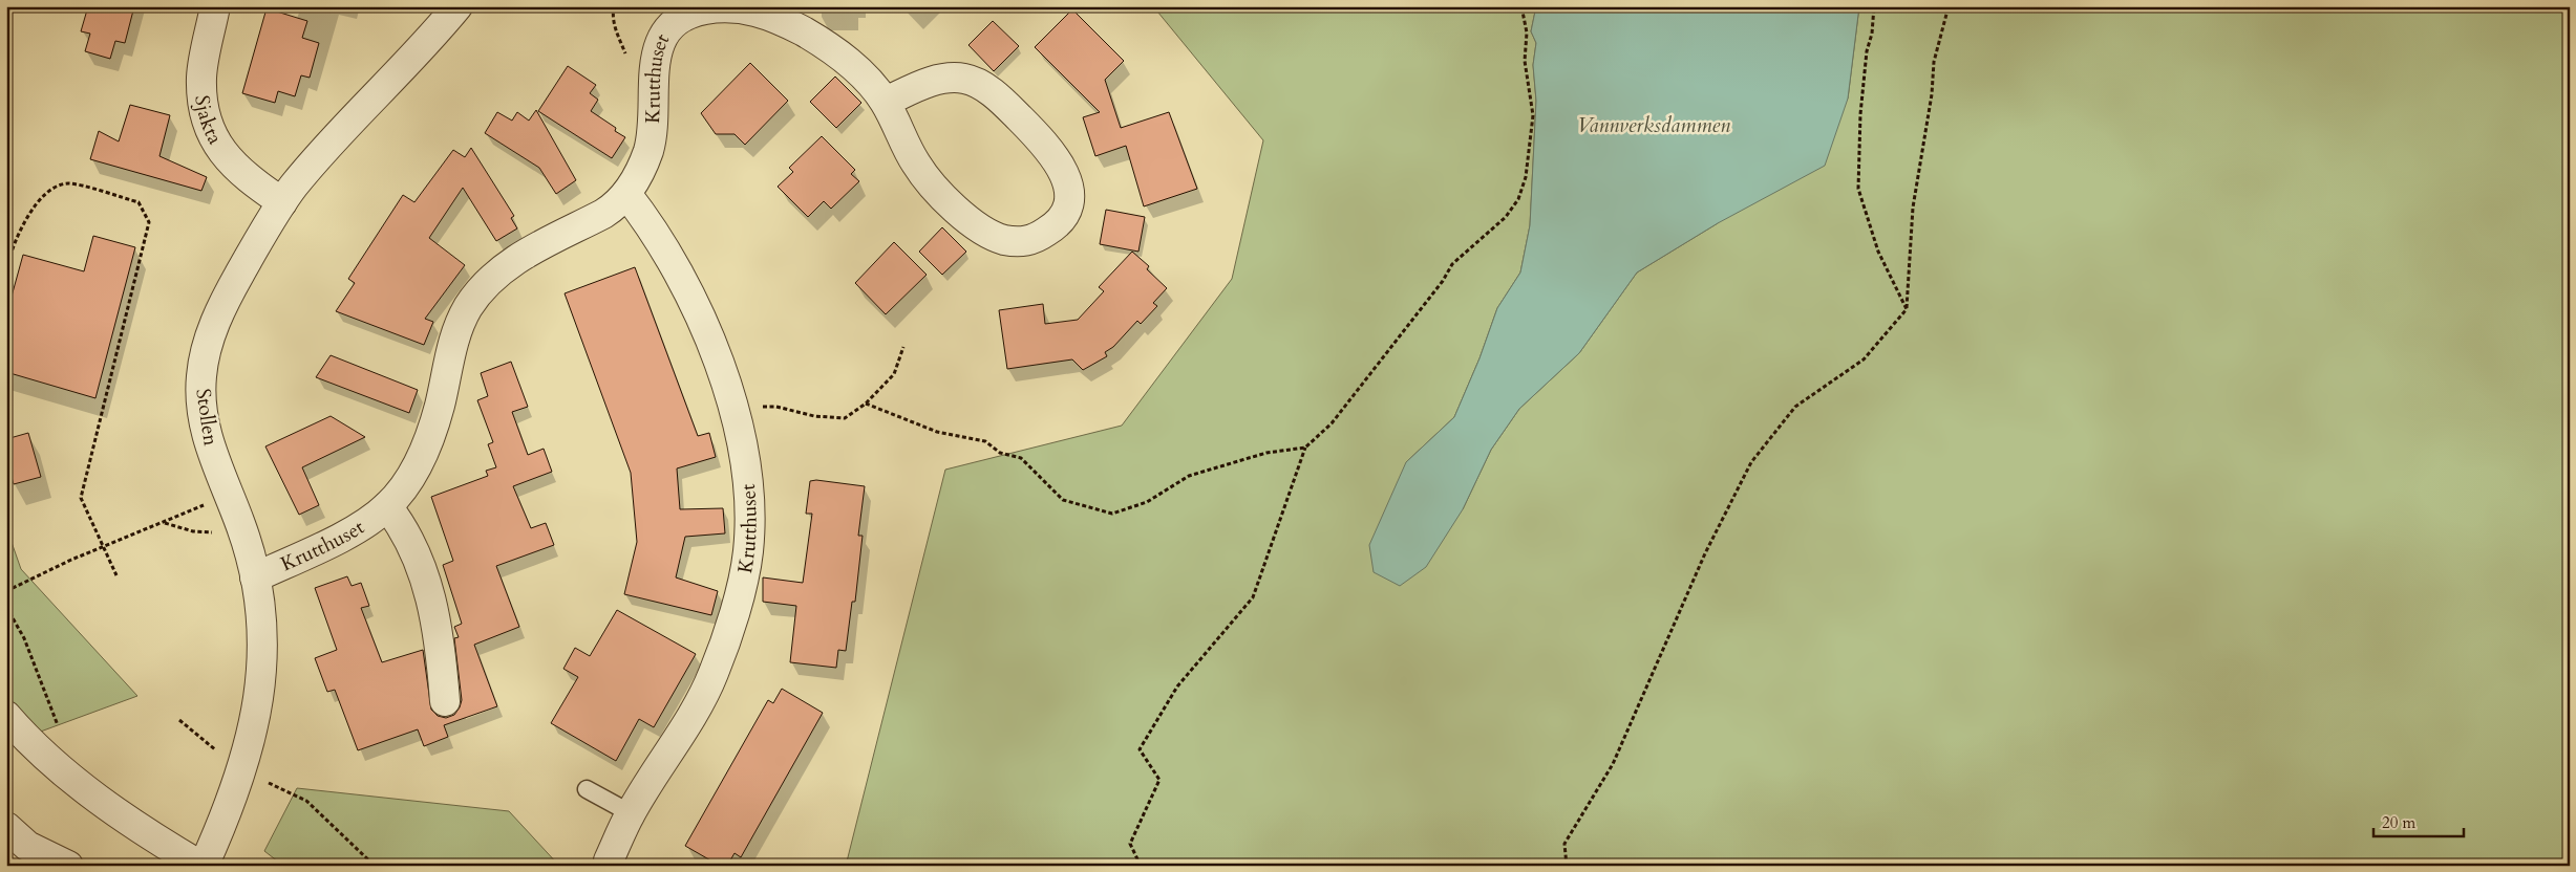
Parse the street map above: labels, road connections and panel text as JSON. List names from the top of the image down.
{
  "streets": {
    "street": ["Krutthuset", "Sjakta", "Stollen"]
  },
  "crossings": [
    ["Krutthuset", "Stollen"],
    ["Sjakta", "Stollen"]
  ],
  "water": ["Vannverksdammen"],
  "scale_bar": "20 m"
}
